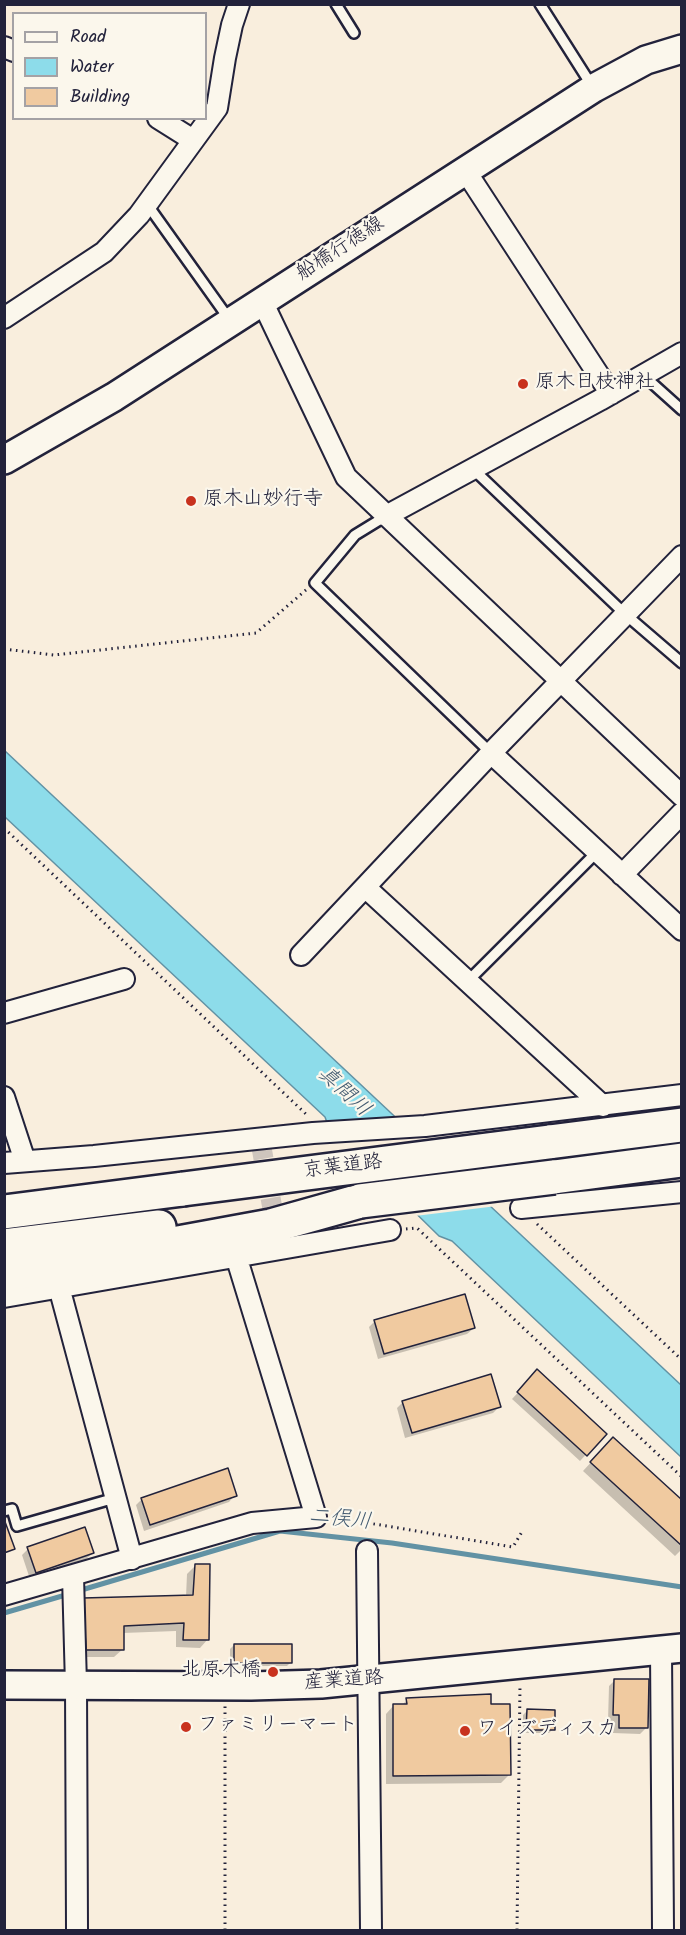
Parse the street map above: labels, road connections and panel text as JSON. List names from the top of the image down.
{
  "streets": {
    "highway": ["京葉道路"],
    "main road": ["船橋行徳線", "産業道路"]
  },
  "water": ["真間川", "二俣川"],
  "places": [
    "原木日枝神社",
    "原木山妙行寺",
    "北原木橋",
    "ファミリーマート",
    "ワイズディスカ"
  ],
  "legend": ["Road", "Water", "Building"]
}
